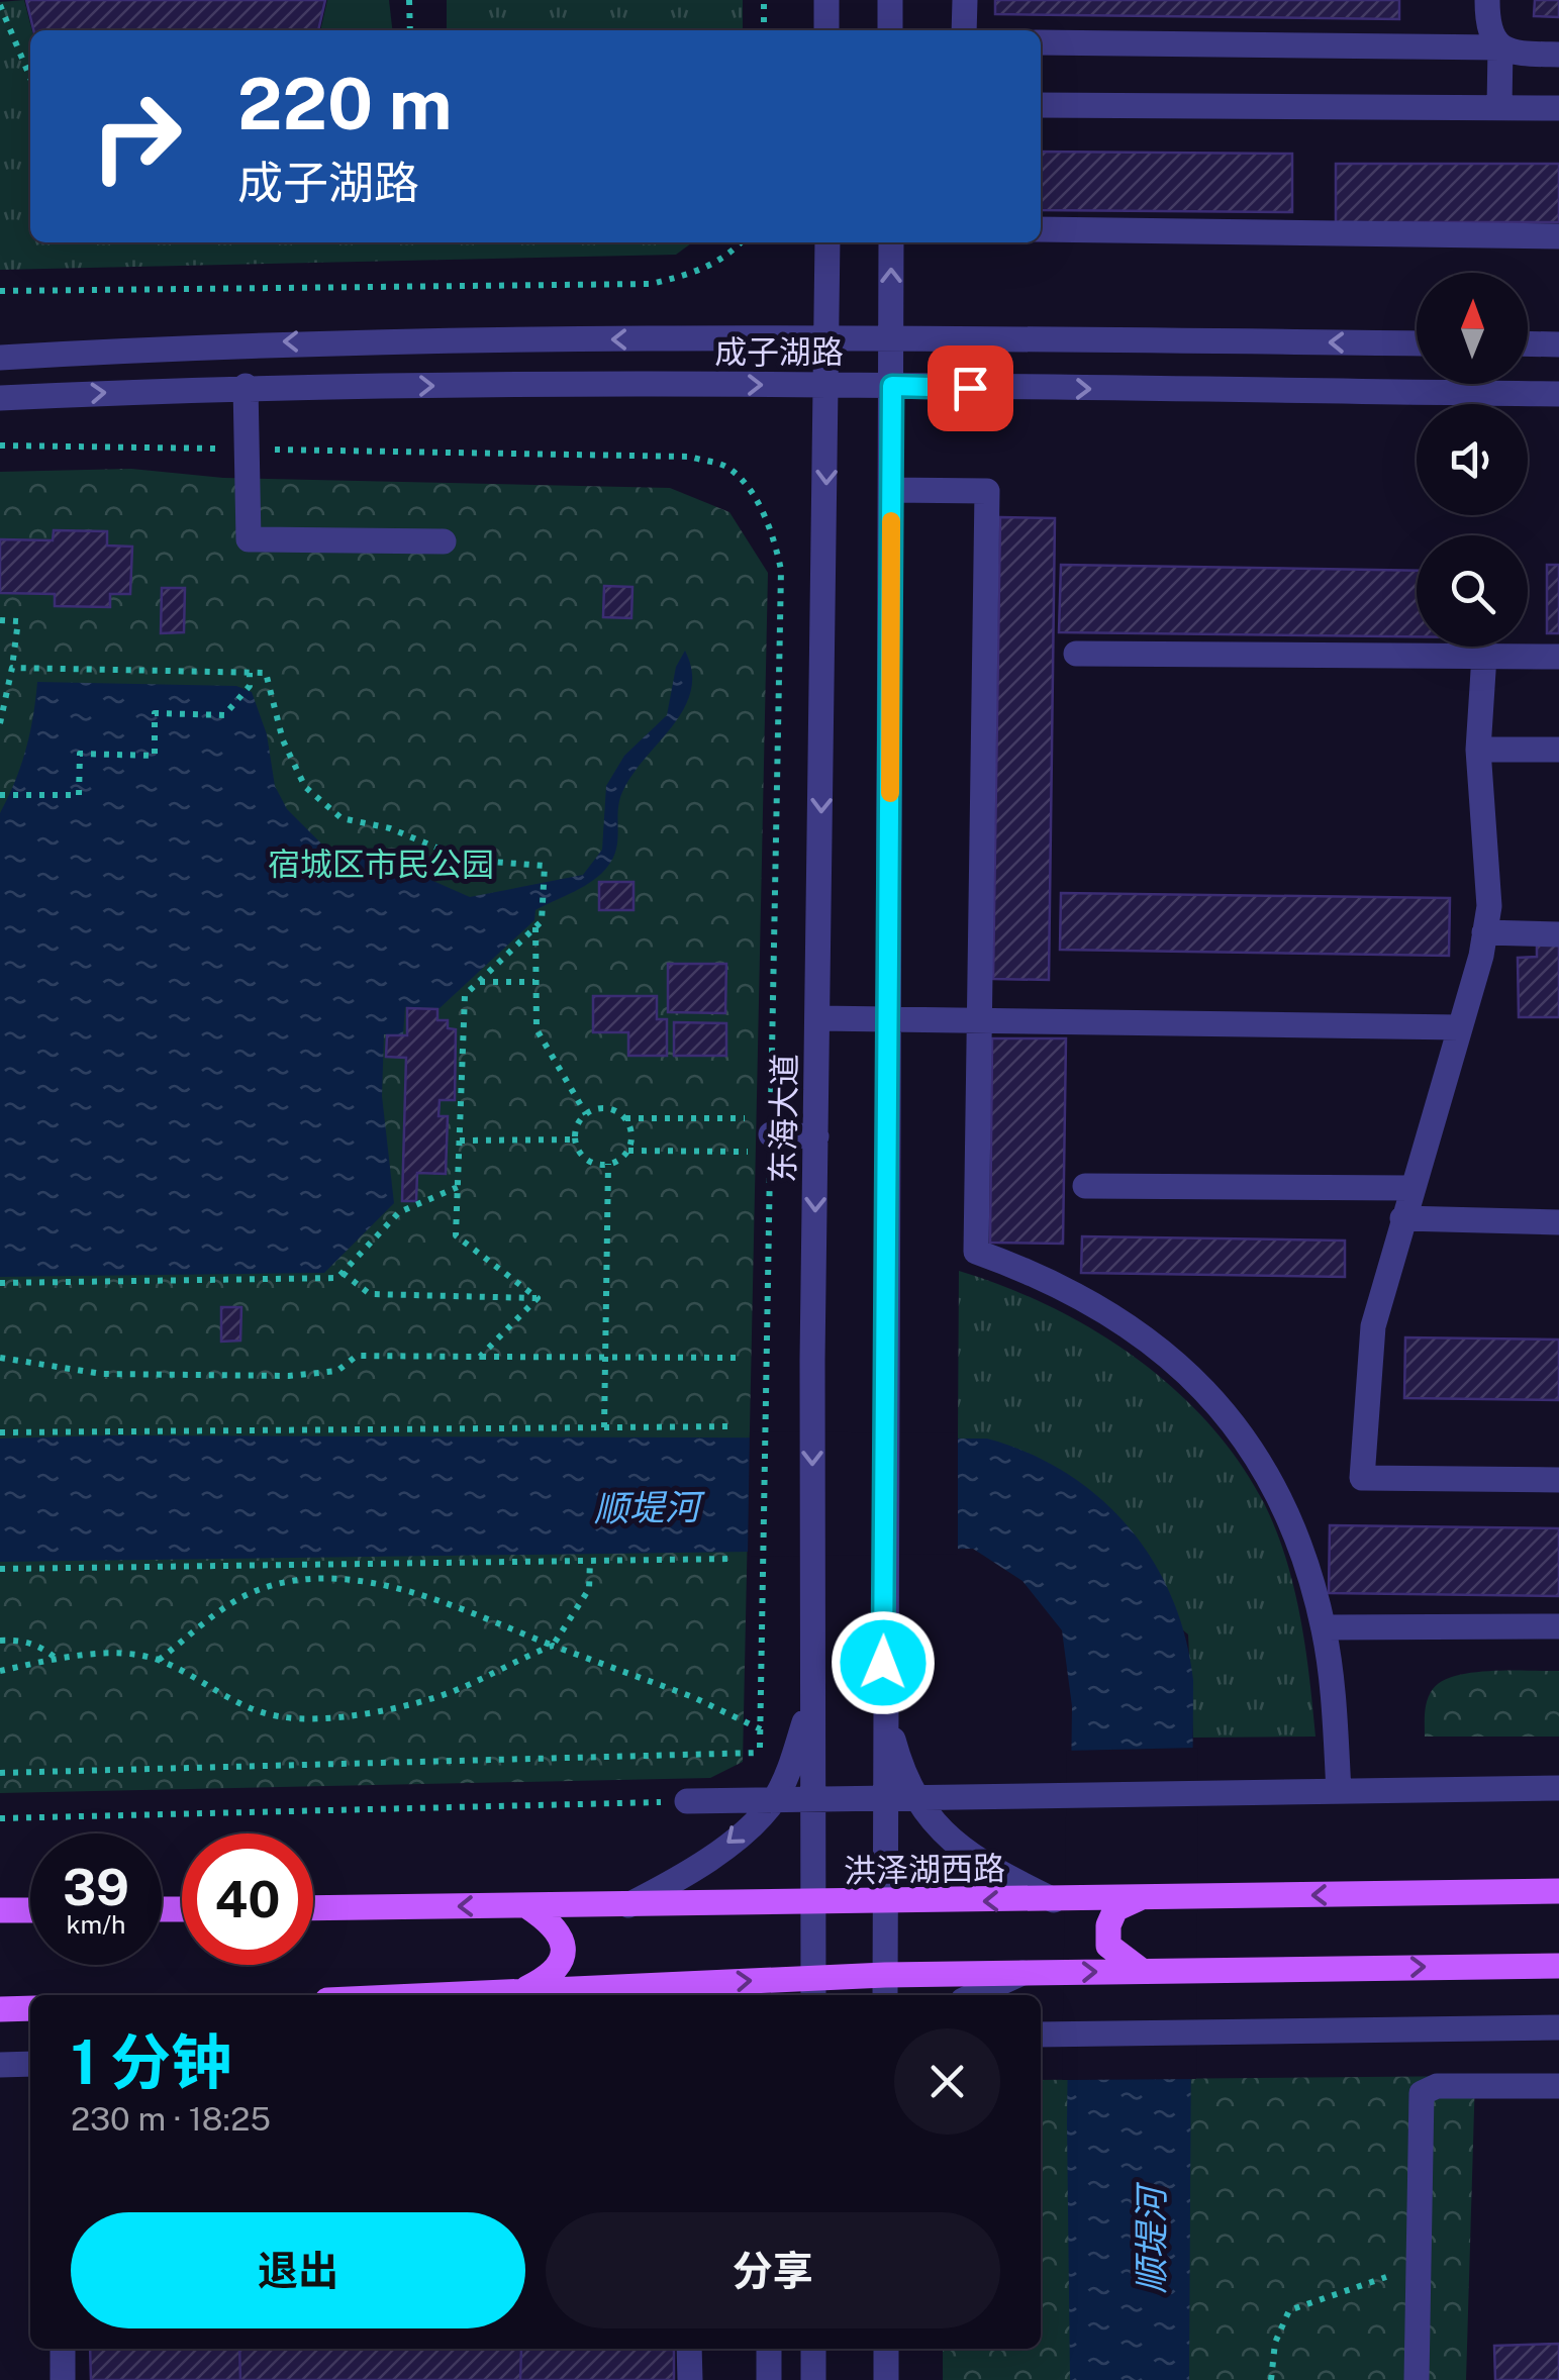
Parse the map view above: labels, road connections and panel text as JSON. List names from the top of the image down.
{
  "streets": {
    "main road": ["洪泽湖西路"],
    "street": ["成子湖路", "东海大道"]
  },
  "crossings": [
    ["成子湖路", "东海大道"],
    ["东海大道", "洪泽湖西路"]
  ],
  "water": ["顺堤河"],
  "parks": ["宿城区市民公园"],
  "north": "top",
  "page": {
    "turn": ["220 m", "成子湖路"],
    "speed": "39 km/h",
    "limit": "40",
    "heading": ["1 分钟", "230 m · 18:25"],
    "buttons": ["退出", "分享"]
  }
}
